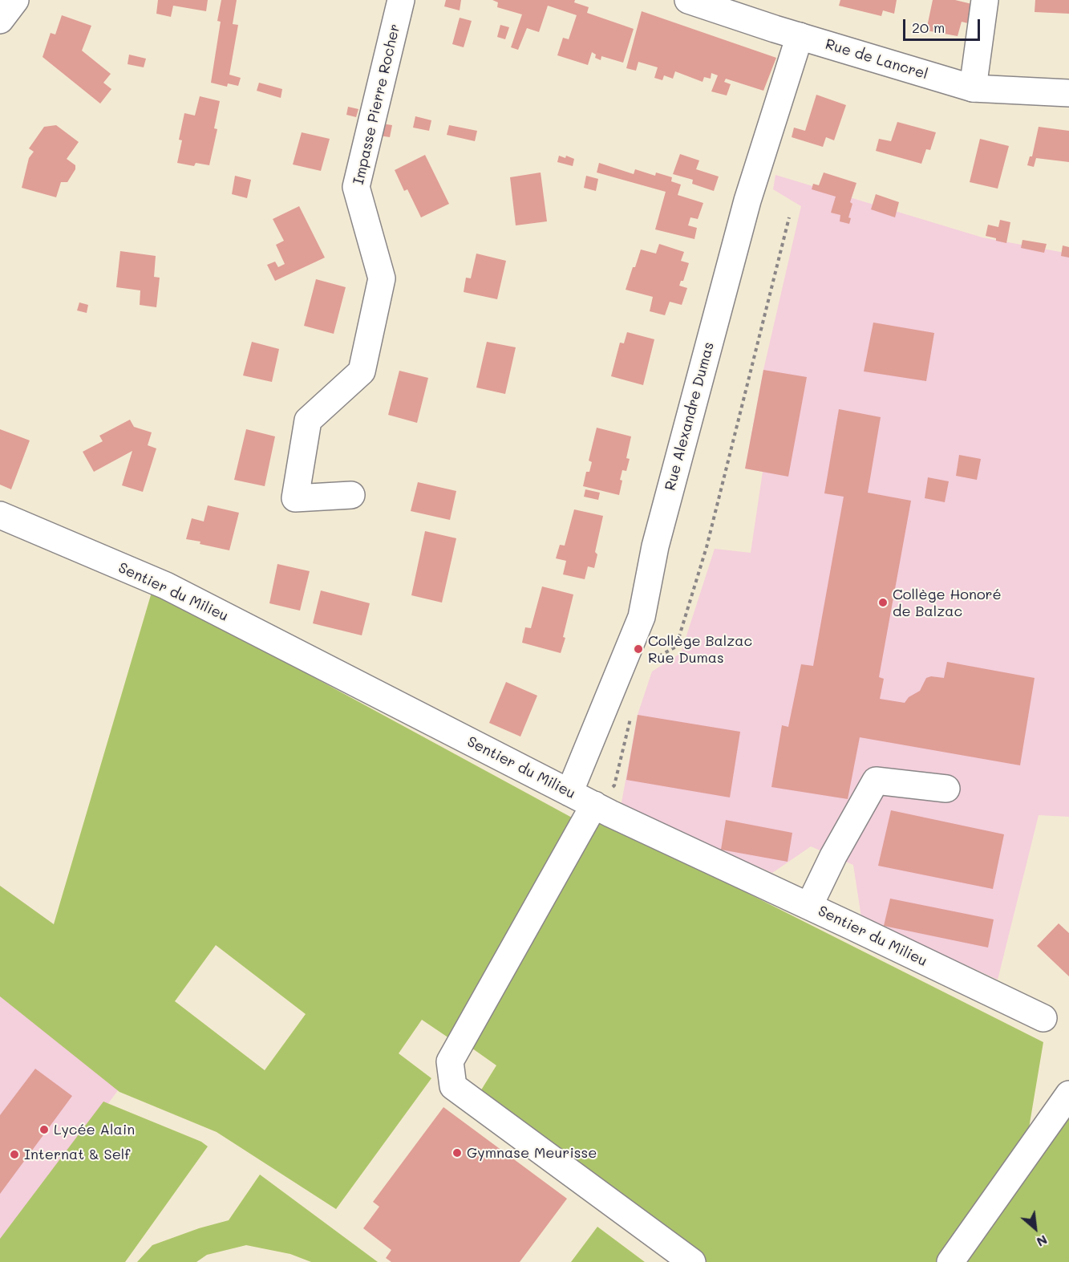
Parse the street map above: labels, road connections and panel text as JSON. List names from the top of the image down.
{
  "streets": {
    "street": [
      "Rue de Lancrel",
      "Impasse Pierre Rocher",
      "Rue Alexandre Dumas",
      "Sentier du Milieu"
    ]
  },
  "crossings": [
    ["Rue de Lancrel", "Rue Alexandre Dumas"],
    ["Rue Alexandre Dumas", "Sentier du Milieu"]
  ],
  "places": [
    "Collège Honoré de Balzac",
    "Collège Balzac Rue Dumas",
    "Lycée Alain",
    "Gymnase Meurisse",
    "Internat & Self"
  ],
  "scale_bar": "20 m",
  "north": "bottom right"
}
